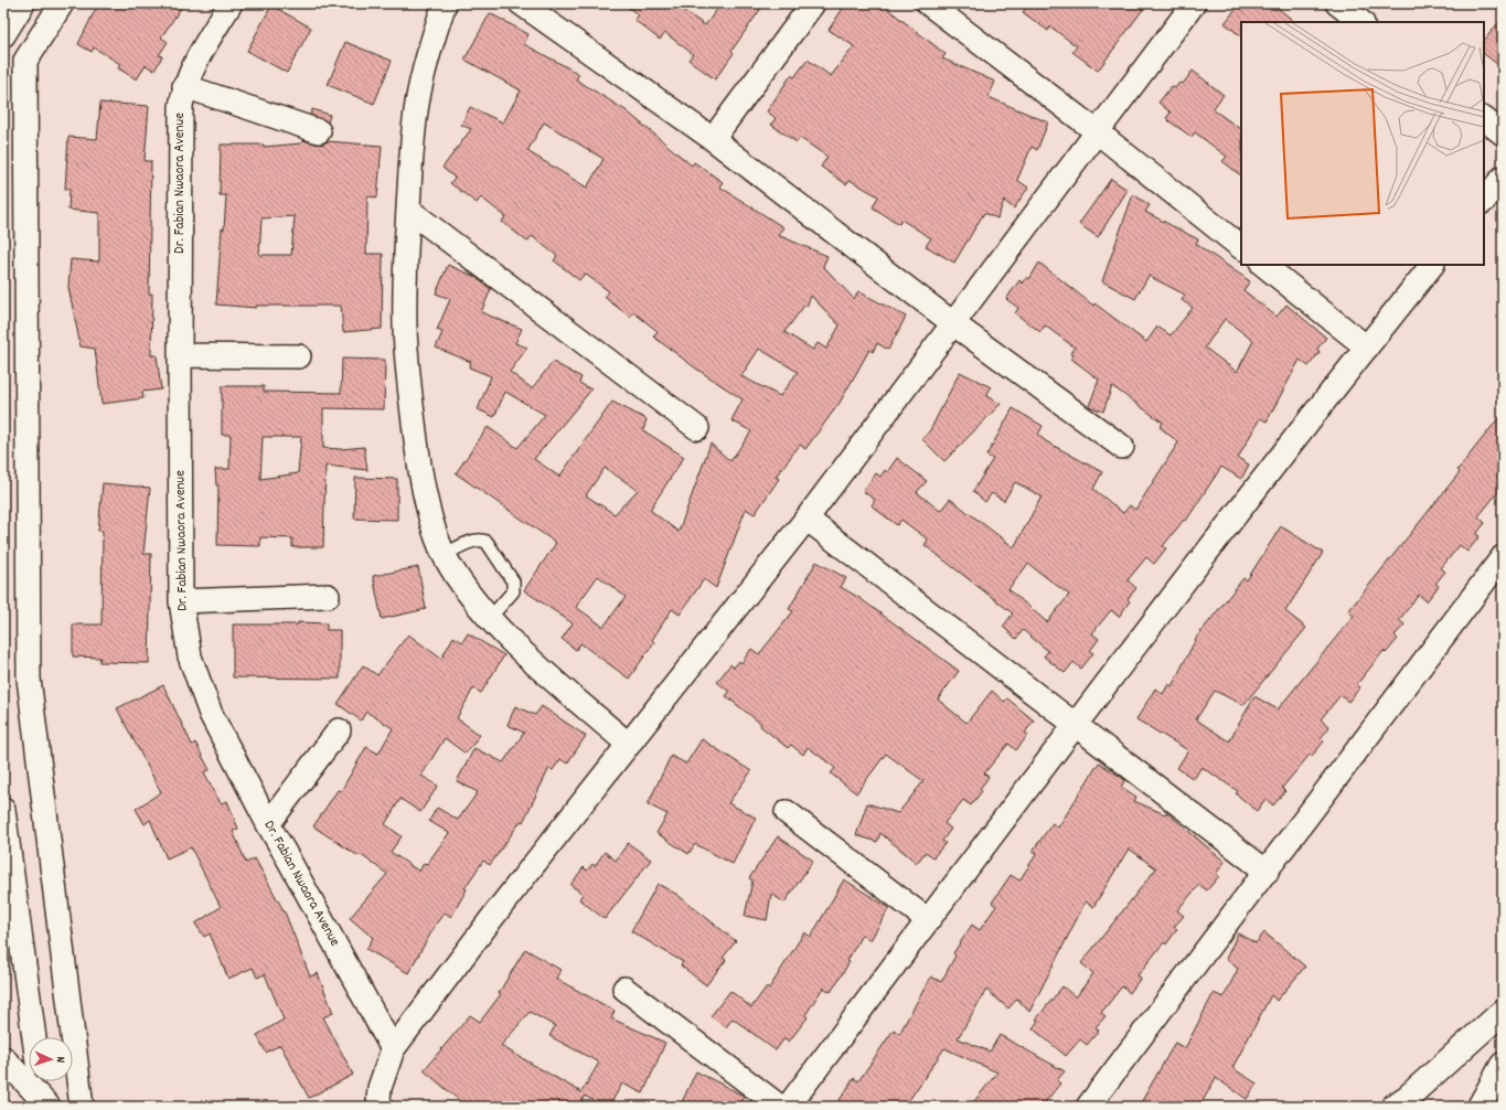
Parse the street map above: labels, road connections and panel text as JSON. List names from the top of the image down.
{
  "streets": {
    "street": ["Dr. Fabian Nwaora Avenue"]
  },
  "north": "right"
}
